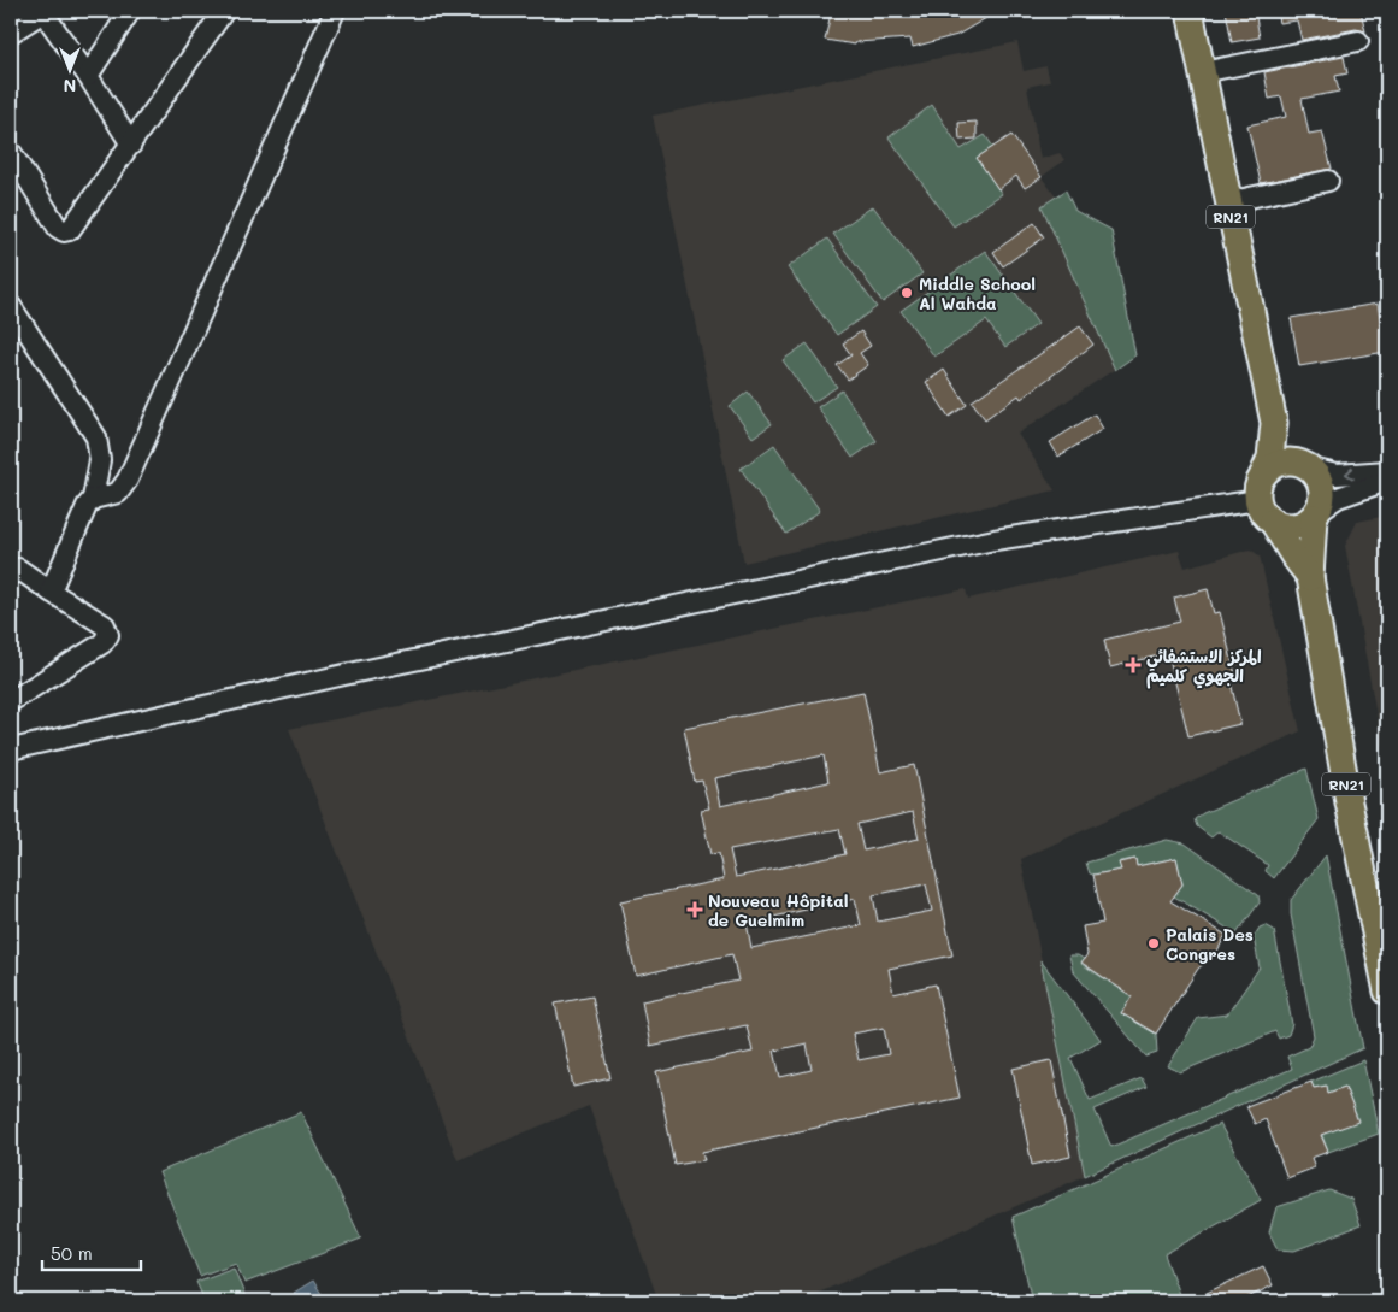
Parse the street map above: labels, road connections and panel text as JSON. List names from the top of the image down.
{
  "streets": {
    "main road": ["RN21"]
  },
  "places": {
    "other": ["Middle School Al Wahda", "Palais Des Congres"],
    "health": ["المركز الاستشفائي الجهوي كلميم", "Nouveau Hôpital de Guelmim"]
  },
  "scale_bar": "50 m",
  "north": "bottom"
}
